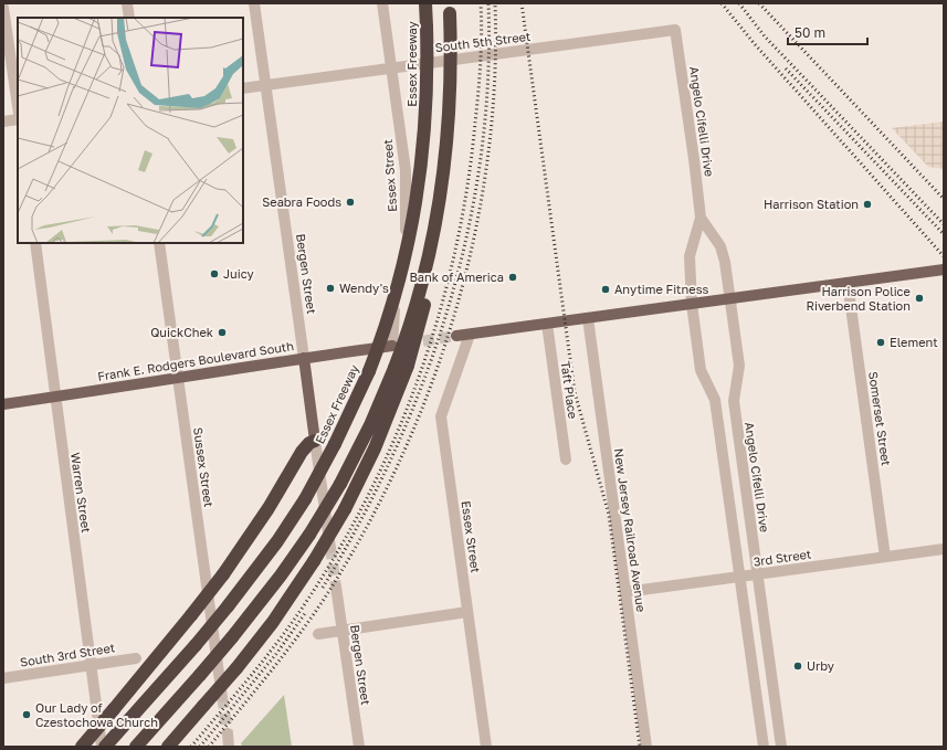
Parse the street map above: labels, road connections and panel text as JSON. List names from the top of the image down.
{
  "streets": {
    "highway": ["Essex Freeway"],
    "main road": ["Bergen Street", "Frank E. Rodgers Boulevard South"],
    "street": [
      "South 5th Street",
      "Angelo Cifelli Drive",
      "Essex Street",
      "Taft Place",
      "Somerset Street",
      "Sussex Street",
      "Warren Street",
      "New Jersey Railroad Avenue",
      "3rd Street",
      "South 3rd Street"
    ]
  },
  "crossings": [
    ["South 5th Street", "Angelo Cifelli Drive"],
    ["South 5th Street", "Essex Street"],
    ["South 5th Street", "Bergen Street"],
    ["Angelo Cifelli Drive", "3rd Street"],
    ["Essex Street", "Frank E. Rodgers Boulevard South"],
    ["Bergen Street", "Frank E. Rodgers Boulevard South"],
    ["Frank E. Rodgers Boulevard South", "Sussex Street"],
    ["Frank E. Rodgers Boulevard South", "Warren Street"],
    ["Somerset Street", "3rd Street"],
    ["Warren Street", "South 3rd Street"],
    ["New Jersey Railroad Avenue", "3rd Street"]
  ],
  "places": [
    "Seabra Foods",
    "Harrison Station",
    "Juicy",
    "Bank of America",
    "Wendy's",
    "Anytime Fitness",
    "Harrison Police Riverbend Station",
    "QuickChek",
    "Element",
    "Urby",
    "Our Lady of Czestochowa Church"
  ],
  "scale_bar": "50 m"
}
